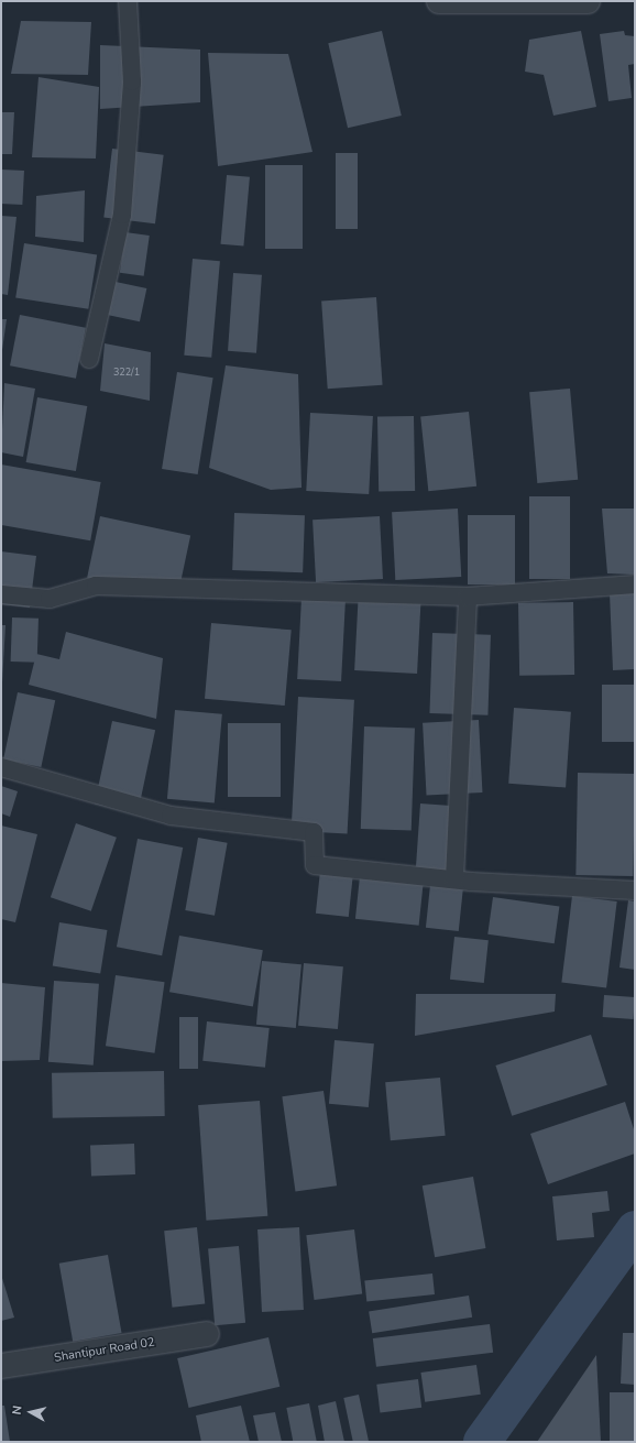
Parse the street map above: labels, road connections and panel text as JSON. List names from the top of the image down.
{
  "streets": {
    "street": ["Shantipur Road 02"]
  },
  "house_numbers": ["322/1"],
  "north": "left"
}
